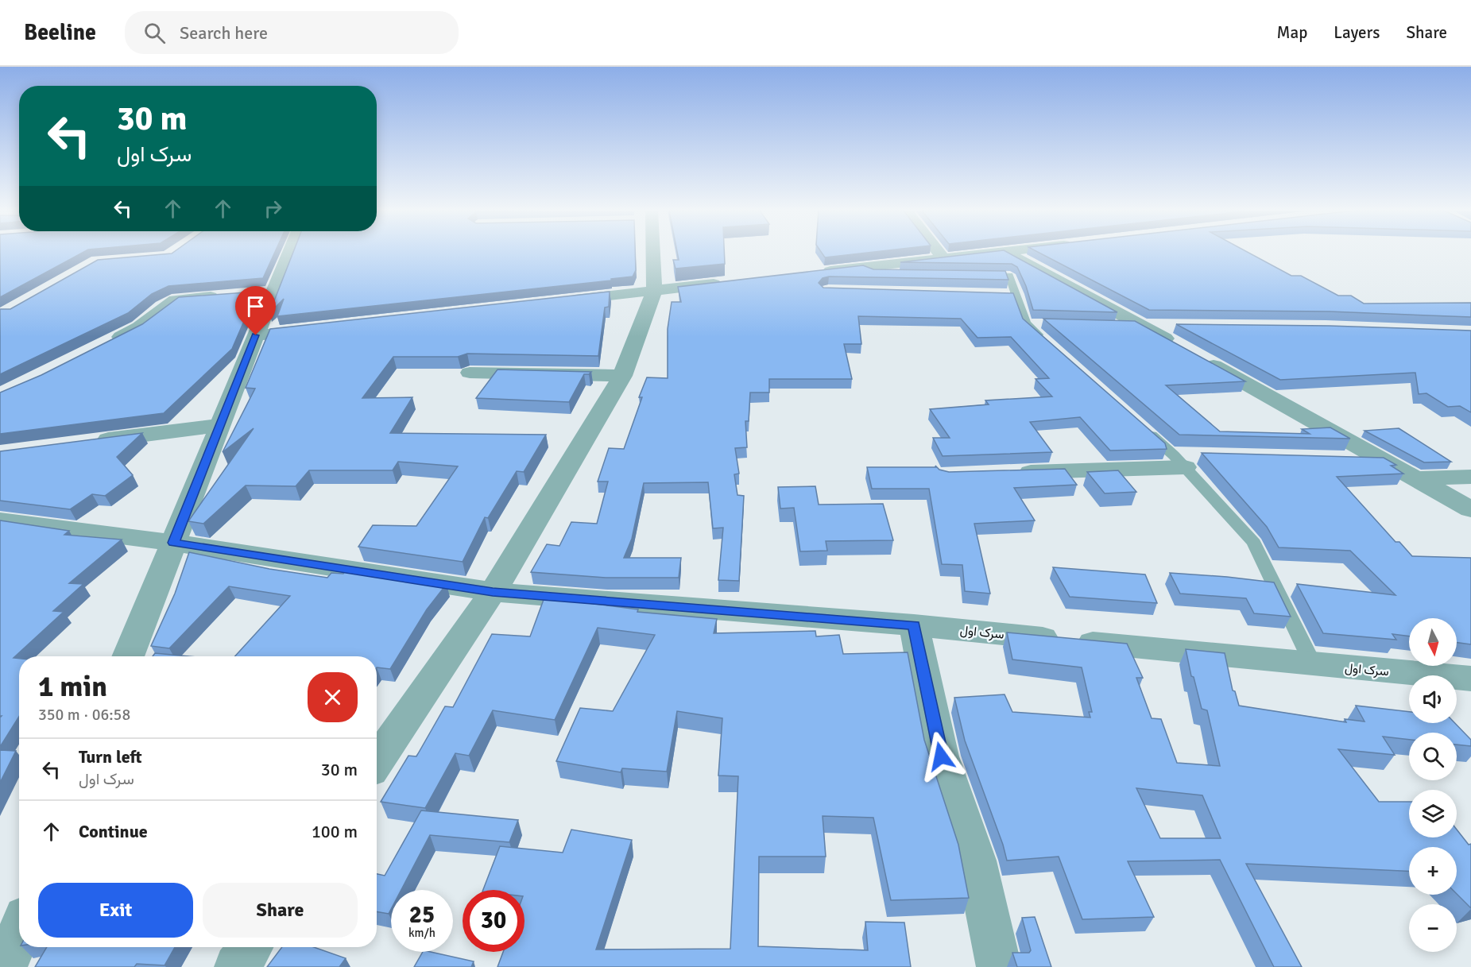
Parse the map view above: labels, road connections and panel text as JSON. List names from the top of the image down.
{
  "streets": {
    "street": ["سرک اول"]
  },
  "north": "bottom",
  "page": {
    "header": "Beeline",
    "search": "Search here",
    "nav": ["Map", "Layers", "Share"],
    "turn": ["30 m", "سرک اول"],
    "map_buttons": ["+", "−"],
    "heading": ["1 min", "350 m · 06:58"],
    "list": [
      {
        "name": "Turn left",
        "note": "سرک اول",
        "value": "30 m"
      },
      {
        "name": "Continue",
        "value": "100 m"
      }
    ],
    "buttons": ["Exit", "Share"],
    "speed": "25 km/h",
    "limit": "30"
  }
}
